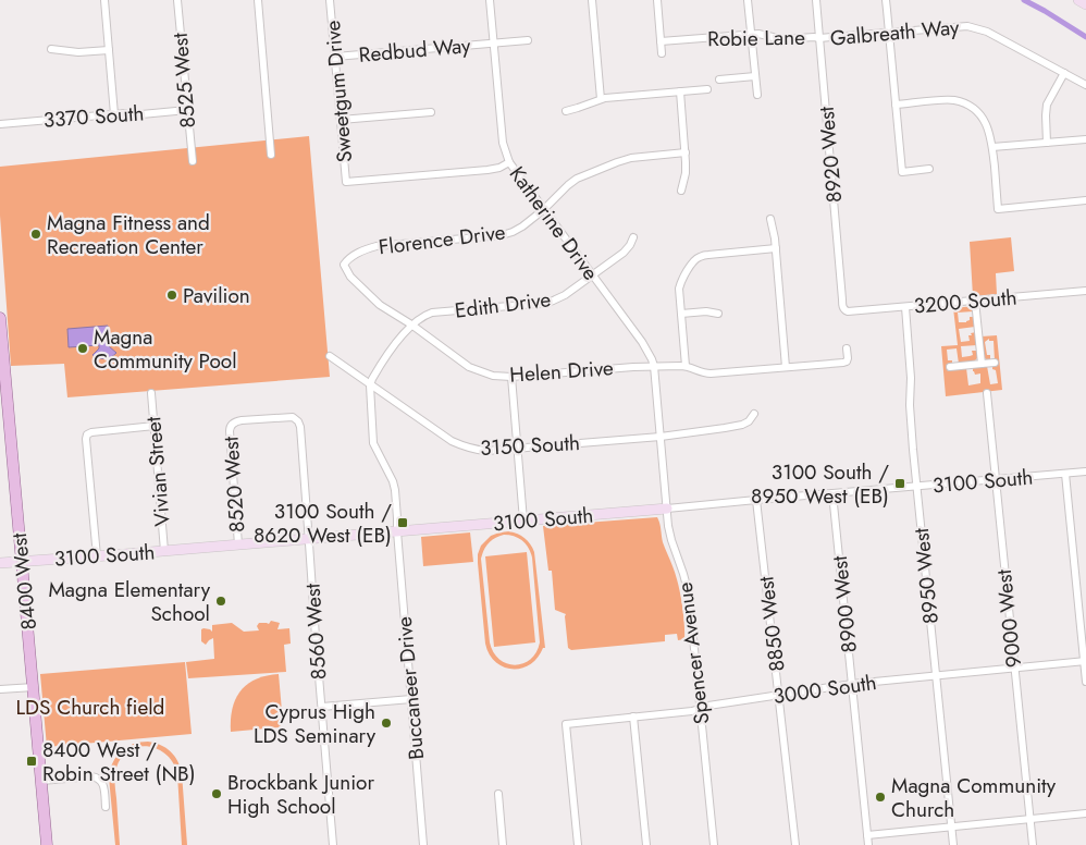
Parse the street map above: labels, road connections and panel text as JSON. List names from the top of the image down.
{
  "streets": {
    "main road": ["8400 West"],
    "street": [
      "Galbreath Way",
      "Robie Lane",
      "Redbud Way",
      "8525 West",
      "Sweetgum Drive",
      "3370 South",
      "8920 West",
      "Katherine Drive",
      "Florence Drive",
      "3200 South",
      "Edith Drive",
      "Helen Drive",
      "3150 South",
      "Vivian Street",
      "3100 South",
      "8520 West",
      "8950 West",
      "8900 West",
      "9000 West",
      "8850 West",
      "8560 West",
      "Spencer Avenue",
      "Buccaneer Drive",
      "3000 South"
    ]
  },
  "crossings": [
    ["Galbreath Way", "Robie Lane"],
    ["Galbreath Way", "8920 West"],
    ["Robie Lane", "8920 West"],
    ["Redbud Way", "Sweetgum Drive"],
    ["Redbud Way", "Katherine Drive"],
    ["8525 West", "3370 South"],
    ["Sweetgum Drive", "Katherine Drive"],
    ["8920 West", "3200 South"],
    ["Katherine Drive", "Florence Drive"],
    ["Katherine Drive", "Edith Drive"],
    ["Katherine Drive", "Helen Drive"],
    ["Katherine Drive", "Spencer Avenue"],
    ["Florence Drive", "Helen Drive"],
    ["3200 South", "8950 West"],
    ["Edith Drive", "Helen Drive"],
    ["Helen Drive", "Spencer Avenue"],
    ["3150 South", "Spencer Avenue"],
    ["3150 South", "Buccaneer Drive"],
    ["Vivian Street", "3100 South"],
    ["3100 South", "8520 West"],
    ["3100 South", "8950 West"],
    ["3100 South", "8400 West"],
    ["3100 South", "8900 West"],
    ["3100 South", "9000 West"],
    ["3100 South", "8850 West"],
    ["3100 South", "8560 West"],
    ["3100 South", "Spencer Avenue"],
    ["3100 South", "Buccaneer Drive"],
    ["8520 West", "8560 West"],
    ["8950 West", "3000 South"],
    ["8900 West", "3000 South"],
    ["9000 West", "3000 South"],
    ["8850 West", "3000 South"],
    ["Spencer Avenue", "3000 South"]
  ],
  "parks": ["LDS Church field"],
  "places": {
    "other": [
      "Magna Fitness and Recreation Center",
      "Pavilion",
      "Magna Community Pool",
      "Magna Elementary School",
      "Cyprus High LDS Seminary",
      "Brockbank Junior High School",
      "Magna Community Church"
    ],
    "transit": ["3100 South / 8950 West (EB)", "3100 South / 8620 West (EB)", "8400 West / Robin Street (NB)"]
  }
}
